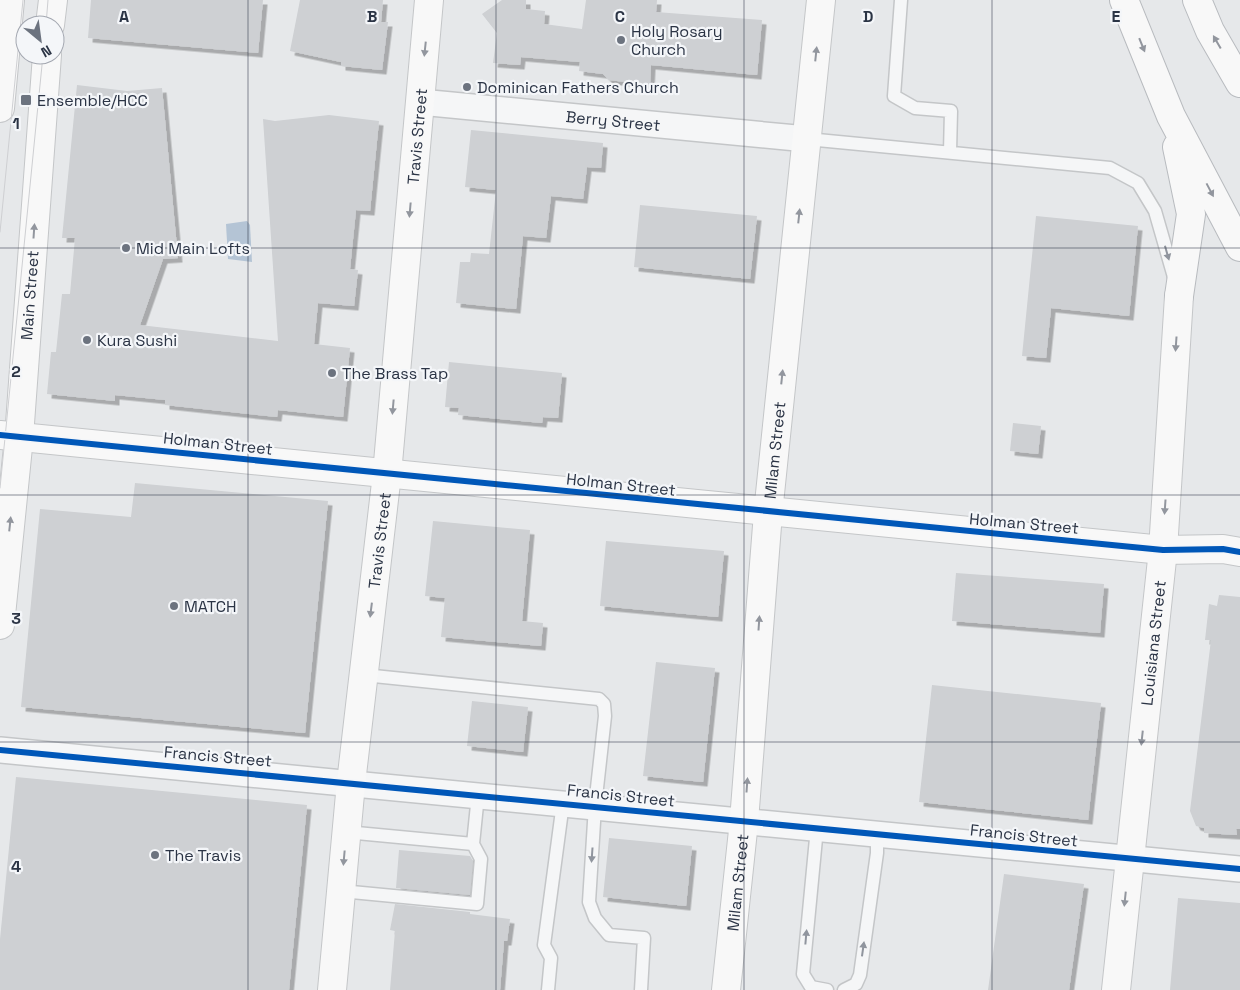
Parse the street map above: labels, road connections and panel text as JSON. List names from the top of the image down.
{
  "streets": {
    "main road": [
      "Travis Street",
      "Main Street",
      "Holman Street",
      "Milam Street",
      "Louisiana Street"
    ],
    "street": ["Berry Street", "Francis Street"]
  },
  "crossings": [
    ["Berry Street", "Travis Street"],
    ["Berry Street", "Milam Street"],
    ["Travis Street", "Holman Street"],
    ["Travis Street", "Francis Street"],
    ["Main Street", "Holman Street"],
    ["Holman Street", "Milam Street"],
    ["Holman Street", "Louisiana Street"],
    ["Milam Street", "Francis Street"],
    ["Louisiana Street", "Francis Street"]
  ],
  "one_way": [
    "Travis Street",
    "Main Street",
    "Milam Street",
    "Louisiana Street"
  ],
  "places": {
    "other": [
      "Holy Rosary Church",
      "Dominican Fathers Church",
      "Mid Main Lofts",
      "Kura Sushi",
      "The Brass Tap",
      "MATCH",
      "The Travis"
    ],
    "transit": ["Ensemble/HCC"]
  },
  "north": "bottom right",
  "grid": {
    "columns": [
      "A",
      "B",
      "C",
      "D",
      "E"
    ],
    "rows": [
      "1",
      "2",
      "3",
      "4"
    ]
  }
}
